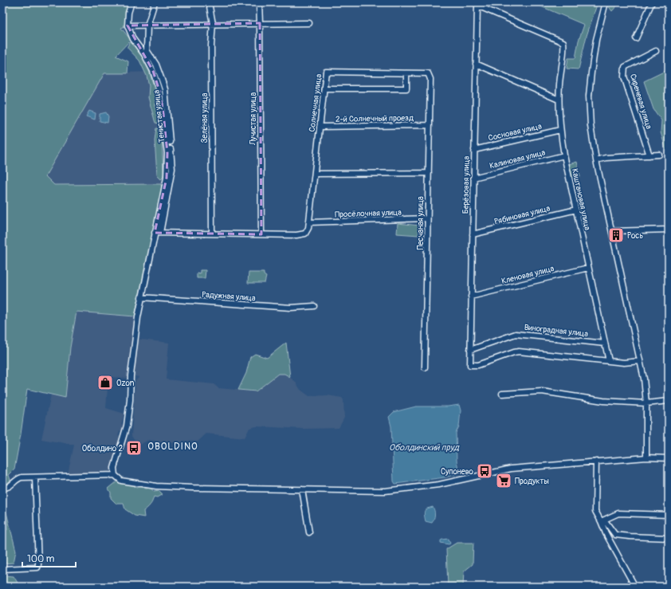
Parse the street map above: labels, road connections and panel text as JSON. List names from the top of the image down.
{
  "streets": {
    "street": [
      "Сиреневая улица",
      "Солнечная улица",
      "Тенистая улица",
      "Зелёная улица",
      "2-й Солнечный проезд",
      "Лучистая улица",
      "Сосновая улица",
      "Калиновая улица",
      "Берёзовая улица",
      "Каштановая улица",
      "Просёлочная улица",
      "Рябиновая улица",
      "Песчаная улица",
      "Кленовая улица",
      "Радужная улица",
      "Виноградная улица"
    ]
  },
  "crossings": [
    ["Солнечная улица", "2-й Солнечный проезд"],
    ["Солнечная улица", "Лучистая улица"],
    ["Солнечная улица", "Просёлочная улица"],
    ["Солнечная улица", "Песчаная улица"],
    ["2-й Солнечный проезд", "Песчаная улица"],
    ["Сосновая улица", "Берёзовая улица"],
    ["Сосновая улица", "Каштановая улица"],
    ["Калиновая улица", "Берёзовая улица"],
    ["Калиновая улица", "Каштановая улица"],
    ["Берёзовая улица", "Каштановая улица"],
    ["Берёзовая улица", "Рябиновая улица"],
    ["Берёзовая улица", "Кленовая улица"],
    ["Берёзовая улица", "Виноградная улица"],
    ["Каштановая улица", "Рябиновая улица"],
    ["Каштановая улица", "Кленовая улица"],
    ["Каштановая улица", "Виноградная улица"],
    ["Просёлочная улица", "Песчаная улица"]
  ],
  "districts": ["OBOLDINO"],
  "water": ["Оболдинский пруд"],
  "places": {
    "building": ["Рось"],
    "shop": ["Ozon"],
    "bus stop": ["Оболдино 2", "Супонево"],
    "supermarket": ["Продукты"]
  },
  "scale_bar": "100 m"
}
